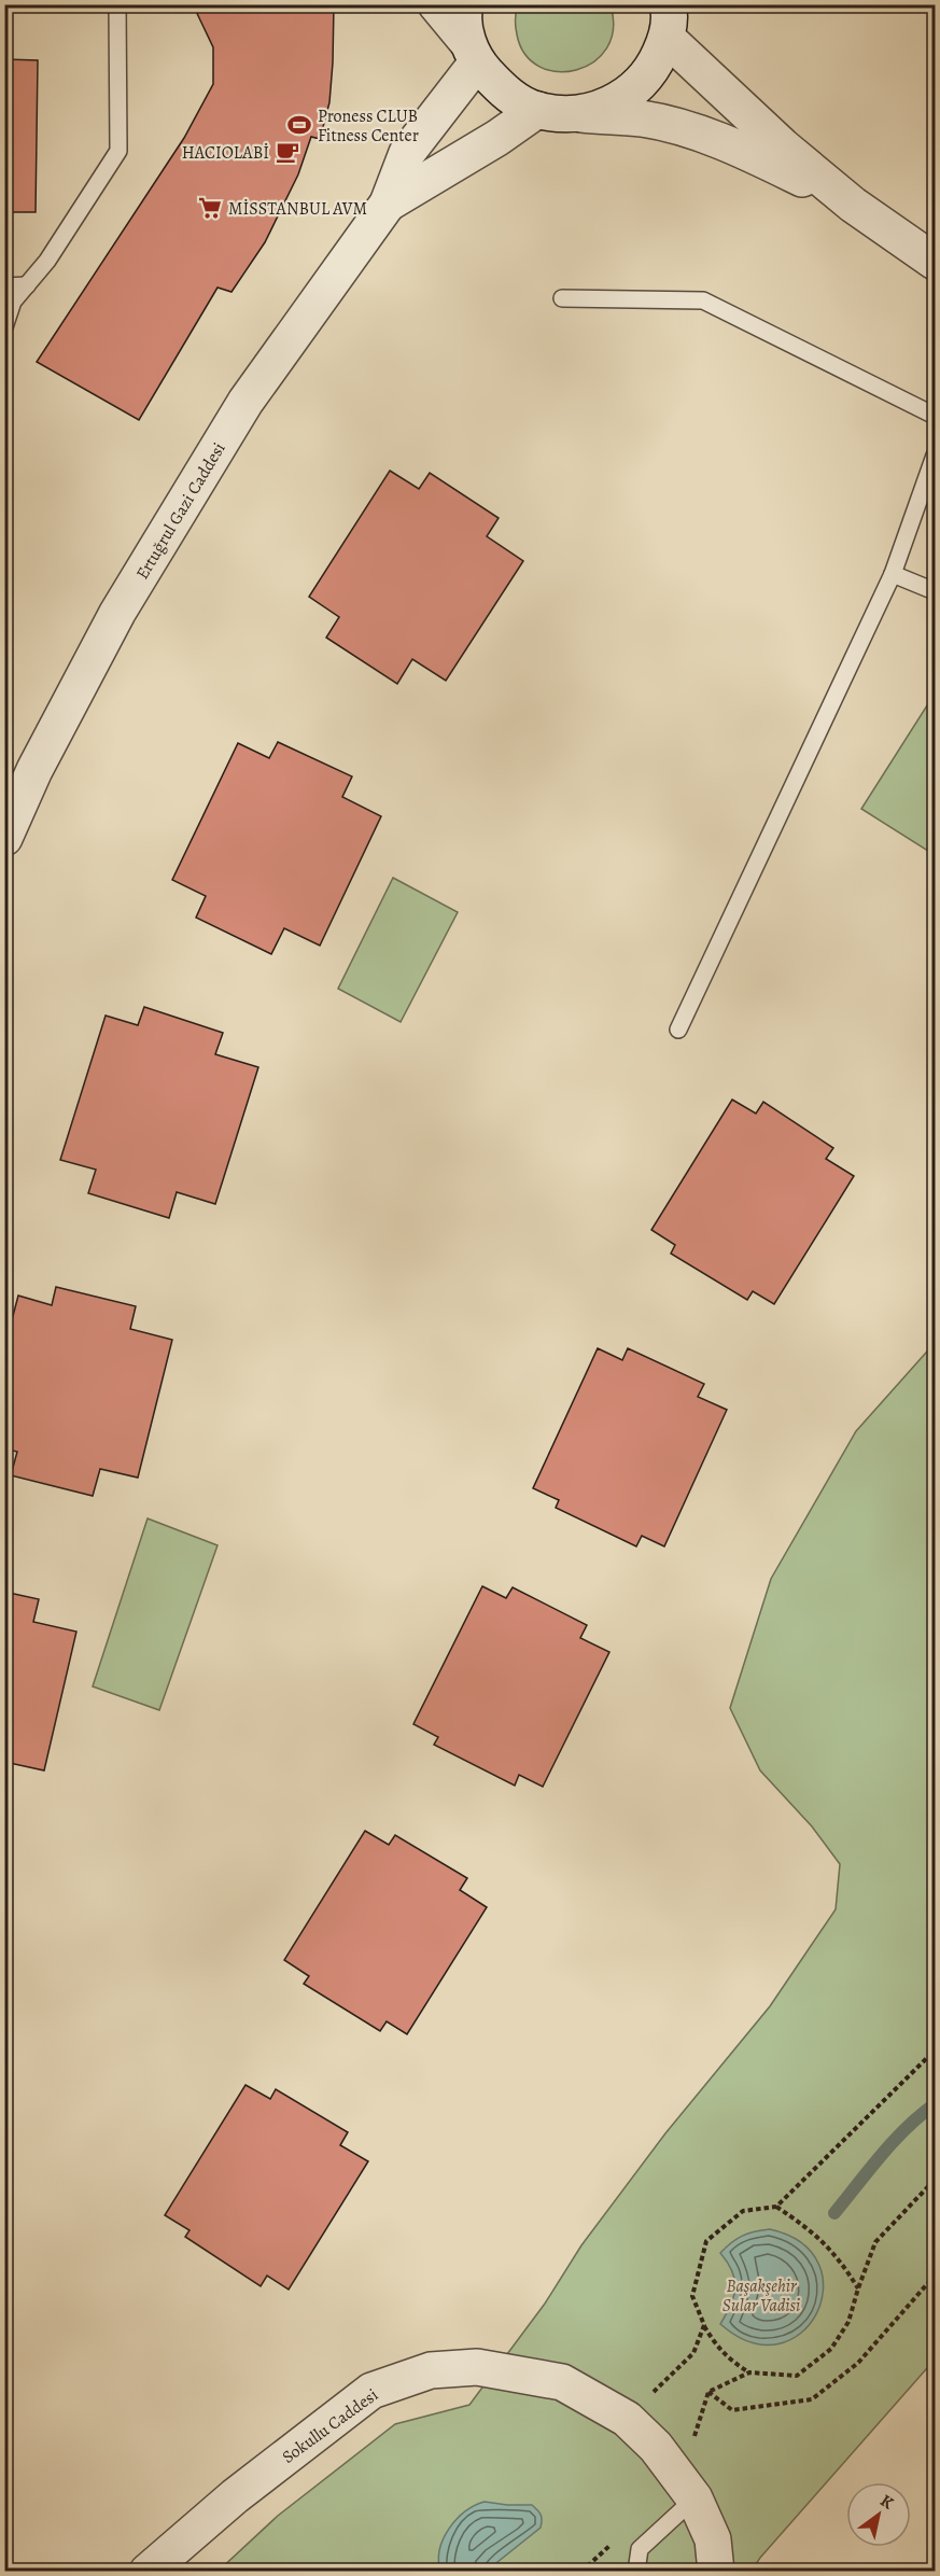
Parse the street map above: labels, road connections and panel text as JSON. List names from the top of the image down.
{
  "streets": {
    "street": ["Ertuğrul Gazi Caddesi", "Sokullu Caddesi"]
  },
  "parks": ["Başakşehir Sular Vadisi"],
  "places": {
    "sports": ["Proness CLUB Fitness Center"],
    "cafe": ["HACIOLABİ"],
    "supermarket": ["MİSSTANBUL AVM"]
  },
  "north": "top right"
}
